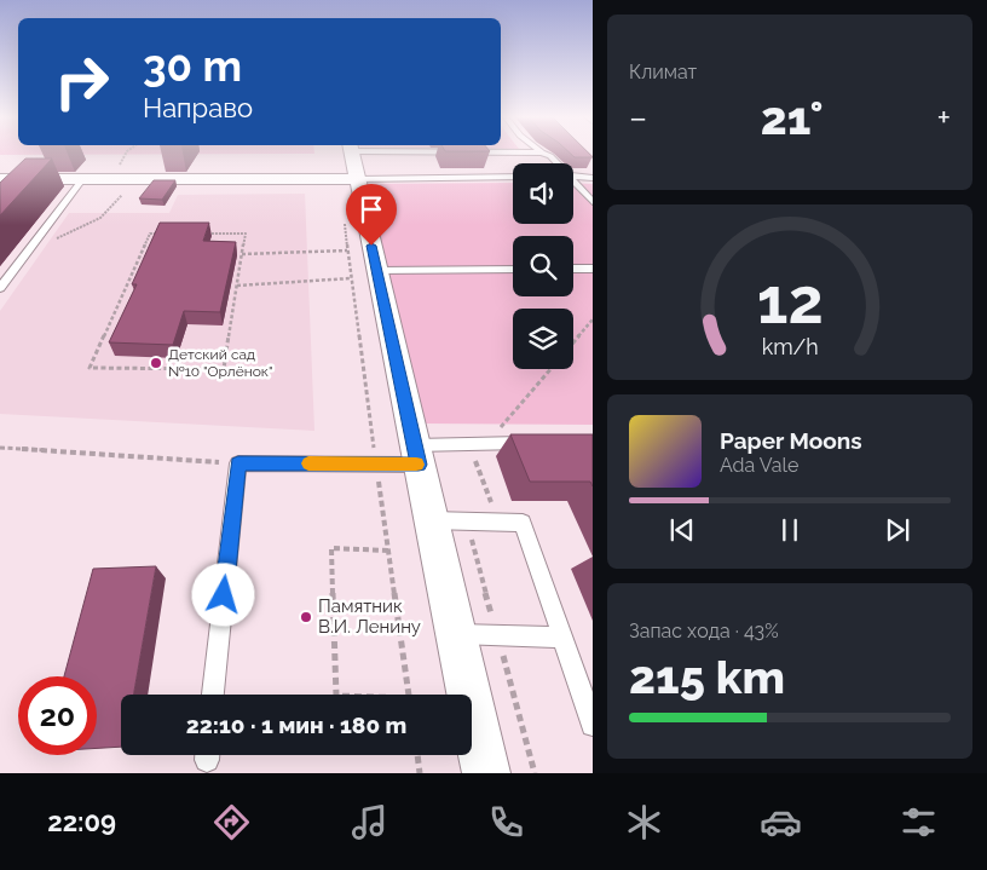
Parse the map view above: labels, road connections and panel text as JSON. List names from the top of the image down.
{
  "places": ["Детский сад №10 \"Орлёнок\"", "Памятник В.И. Ленину"],
  "page": {
    "tile": [
      "Климат",
      ["Запас хода · 43%", "215 km"]
    ],
    "turn": ["30 m", "Направо"],
    "heat": ["−", "21°", "+"],
    "song": ["Paper Moons", "Ada Vale"],
    "limit": "20",
    "trip": "22:10 · 1 мин · 180 m",
    "tabs": "22:09",
    "gauge": ["12", "km/h"]
  }
}
